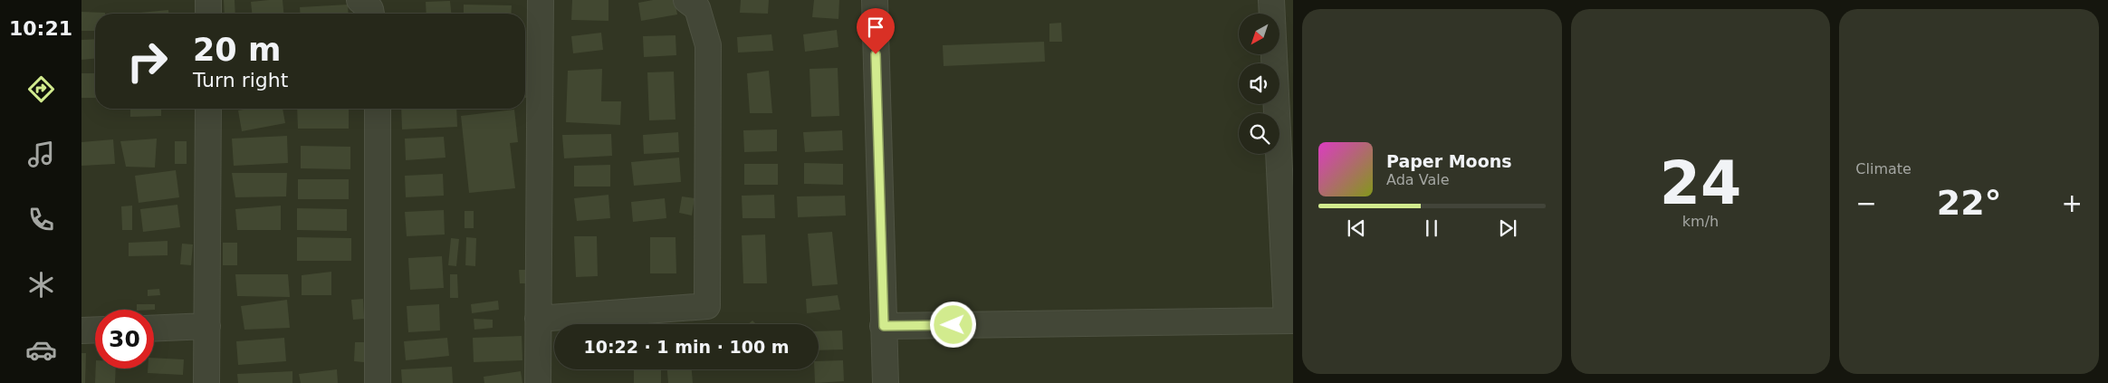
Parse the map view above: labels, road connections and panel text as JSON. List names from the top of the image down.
{
  "north": "bottom left",
  "page": {
    "tabs": "10:21",
    "tile": [
      ["24", "km/h"],
      "Climate"
    ],
    "turn": ["20 m", "Turn right"],
    "song": ["Paper Moons", "Ada Vale"],
    "heat": ["−", "22°", "+"],
    "limit": "30",
    "trip": "10:22 · 1 min · 100 m"
  }
}
